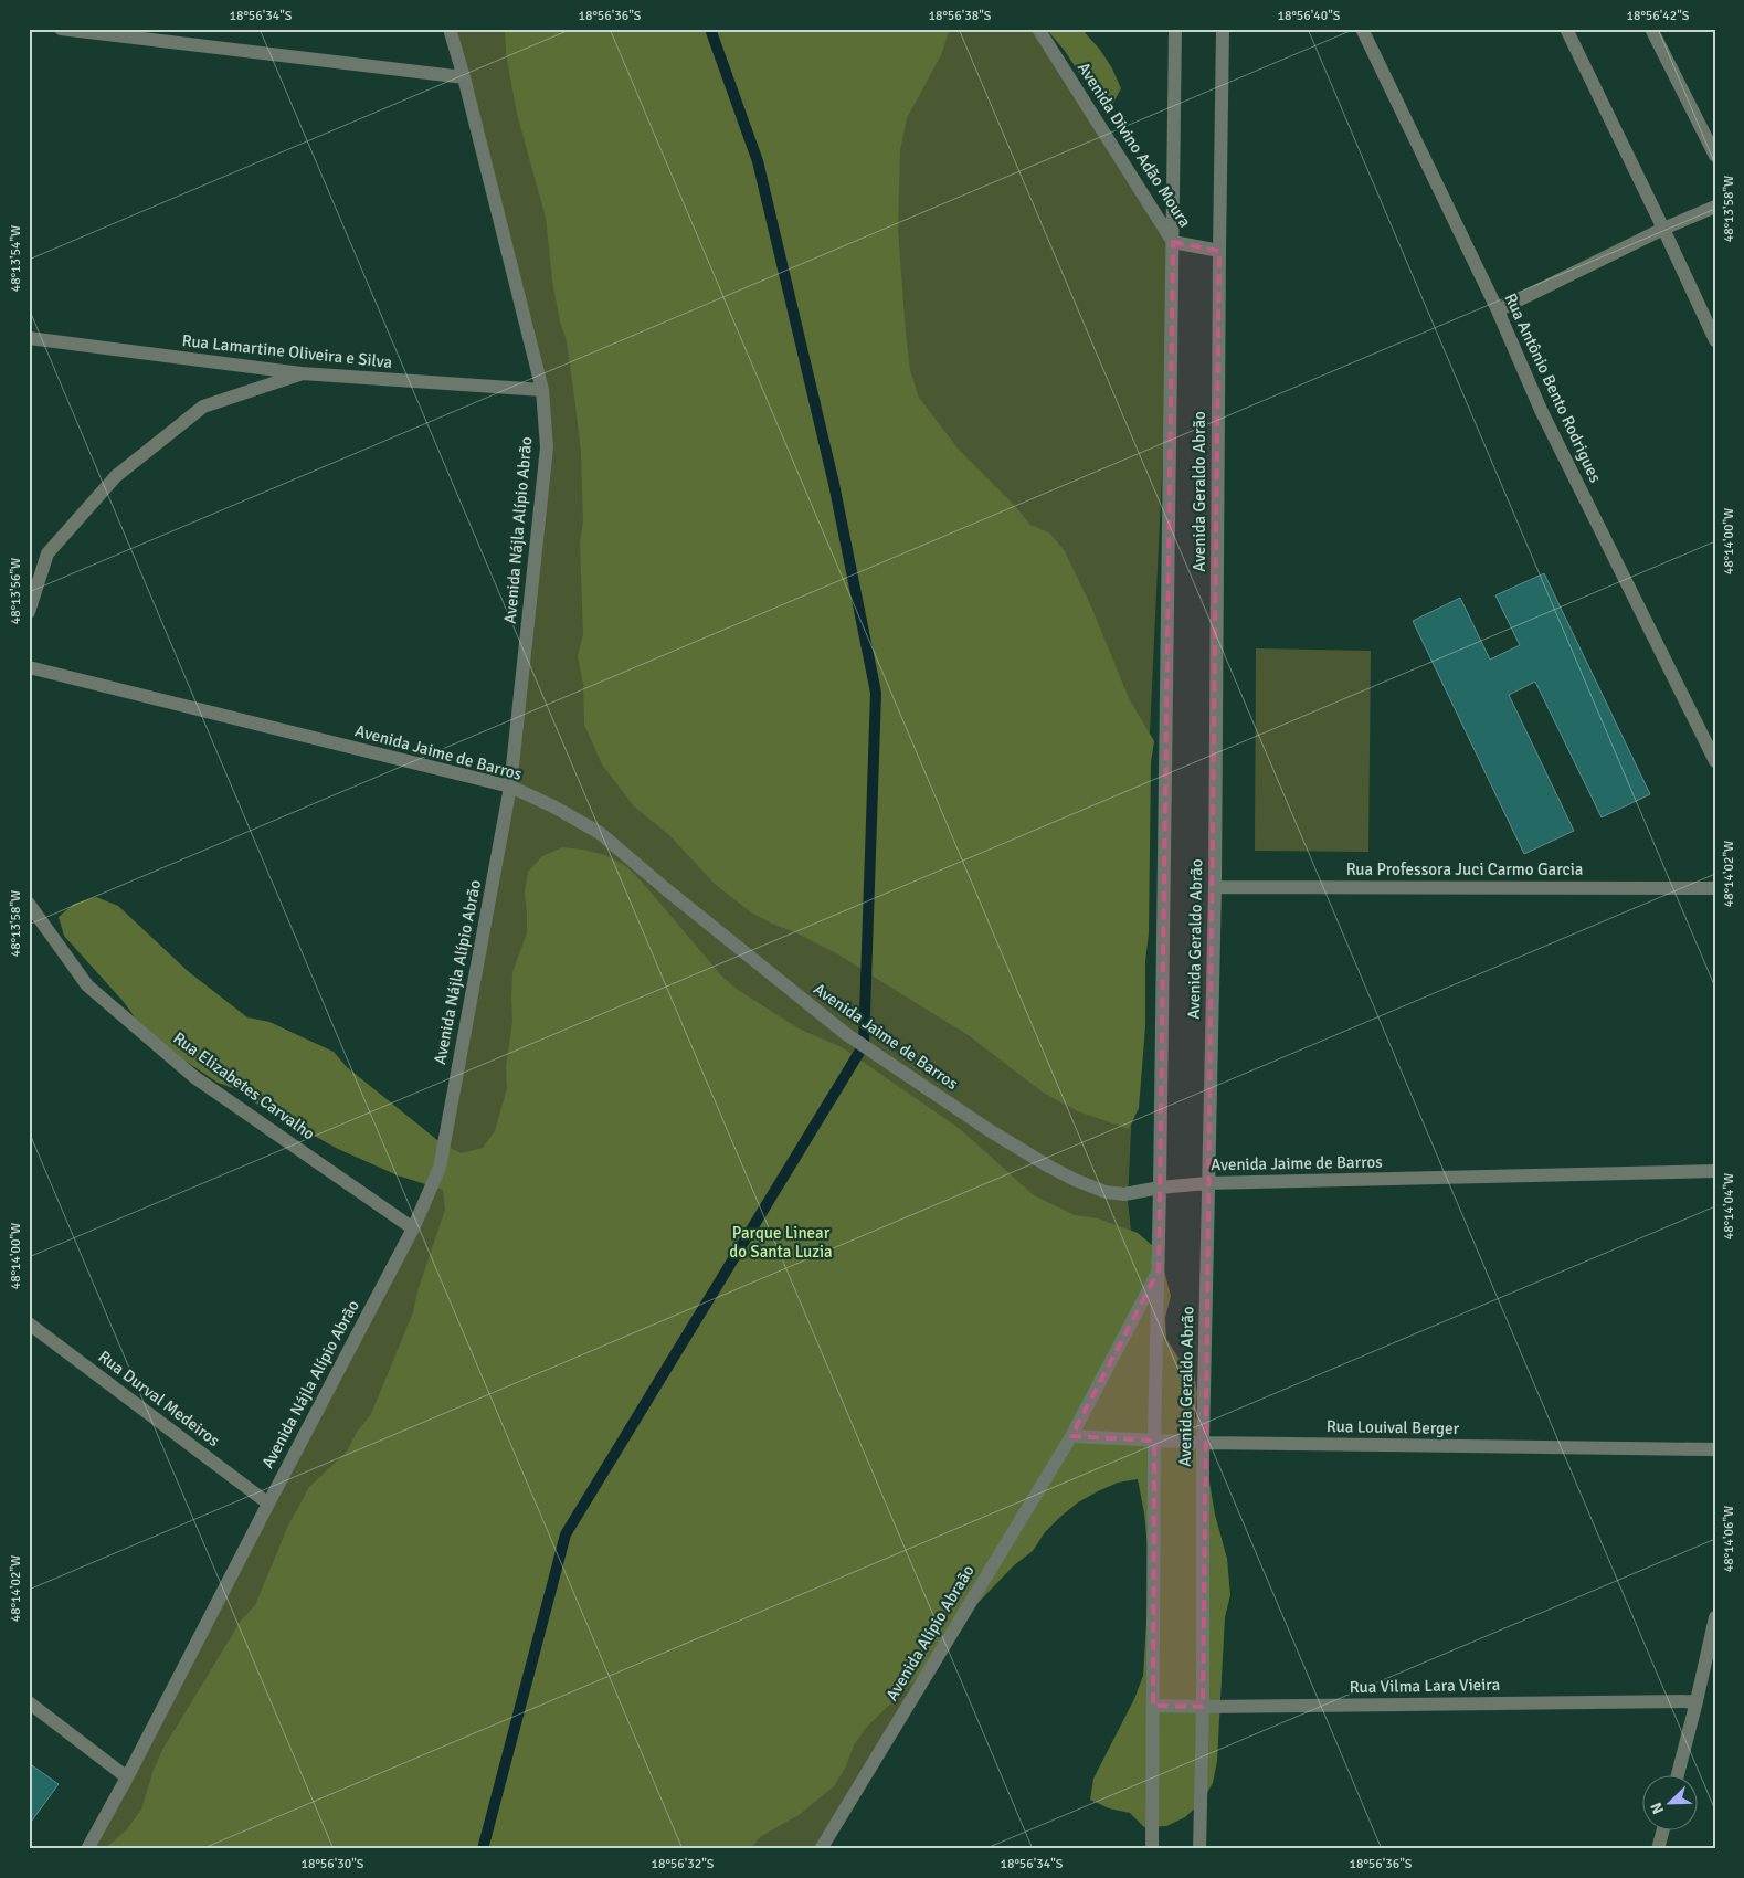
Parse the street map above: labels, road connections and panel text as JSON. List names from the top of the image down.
{
  "streets": {
    "street": [
      "Avenida Divino Adão Moura",
      "Rua Lamartine Oliveira e Silva",
      "Rua Antônio Bento Rodrigues",
      "Avenida Geraldo Abrão",
      "Avenida Nájla Alípio Abrão",
      "Avenida Jaime de Barros",
      "Rua Professora Juci Carmo Garcia",
      "Rua Elizabetes Carvalho",
      "Rua Durval Medeiros",
      "Rua Louival Berger",
      "Avenida Alípio Abraão",
      "Rua Vilma Lara Vieira"
    ]
  },
  "crossings": [
    ["Avenida Divino Adão Moura", "Avenida Geraldo Abrão"],
    ["Rua Lamartine Oliveira e Silva", "Avenida Nájla Alípio Abrão"],
    ["Avenida Geraldo Abrão", "Avenida Jaime de Barros"],
    ["Avenida Geraldo Abrão", "Rua Professora Juci Carmo Garcia"],
    ["Avenida Geraldo Abrão", "Rua Louival Berger"],
    ["Avenida Geraldo Abrão", "Avenida Alípio Abraão"],
    ["Avenida Geraldo Abrão", "Rua Vilma Lara Vieira"],
    ["Avenida Nájla Alípio Abrão", "Avenida Jaime de Barros"],
    ["Avenida Nájla Alípio Abrão", "Rua Elizabetes Carvalho"],
    ["Avenida Nájla Alípio Abrão", "Rua Durval Medeiros"],
    ["Rua Louival Berger", "Avenida Alípio Abraão"]
  ],
  "parks": ["Parque Linear do Santa Luzia"],
  "north": "bottom left",
  "coordinates": [
    "18°56'34\"S",
    "18°56'36\"S",
    "18°56'38\"S",
    "18°56'40\"S",
    "18°56'42\"S",
    "48°13'58\"W",
    "48°13'54\"W",
    "48°14'00\"W",
    "48°13'56\"W",
    "48°14'02\"W",
    "48°14'04\"W",
    "48°14'06\"W",
    "18°56'30\"S",
    "18°56'32\"S"
  ]
}
